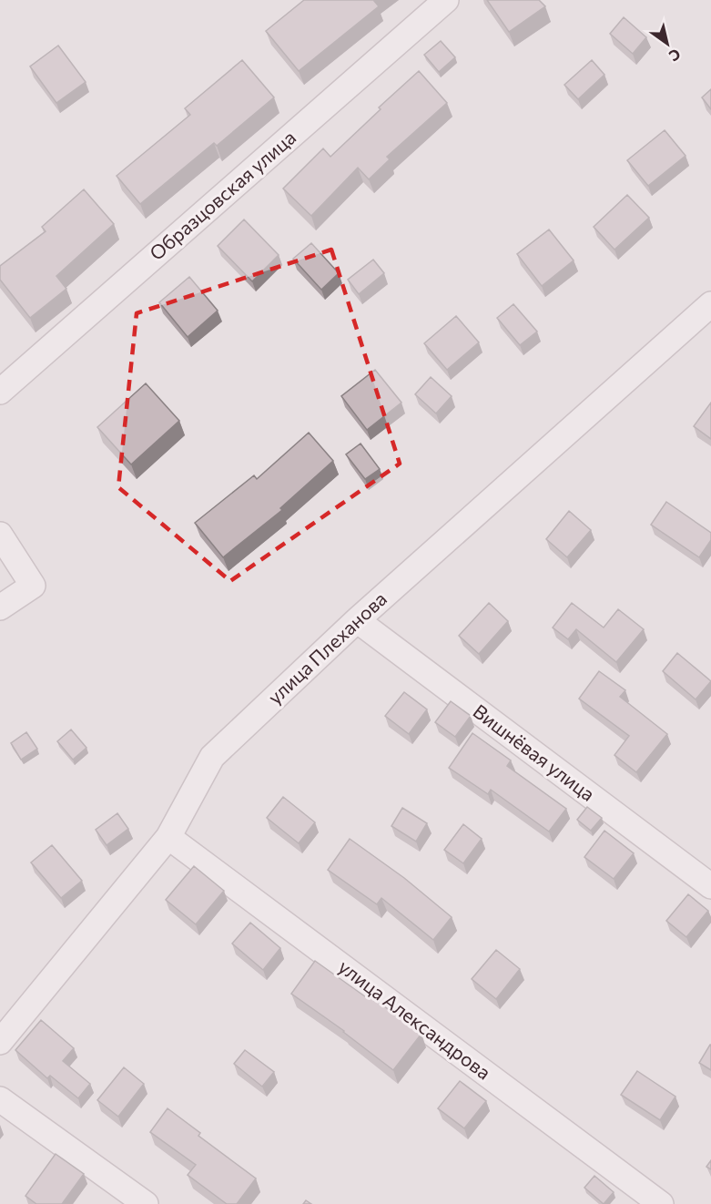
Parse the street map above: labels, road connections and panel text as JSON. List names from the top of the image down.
{
  "streets": {
    "street": [
      "Образцовская улица",
      "улица Плеханова",
      "Вишнёвая улица",
      "улица Александрова"
    ]
  },
  "crossings": [
    ["улица Плеханова", "Вишнёвая улица"],
    ["улица Плеханова", "улица Александрова"]
  ],
  "north": "bottom right"
}
